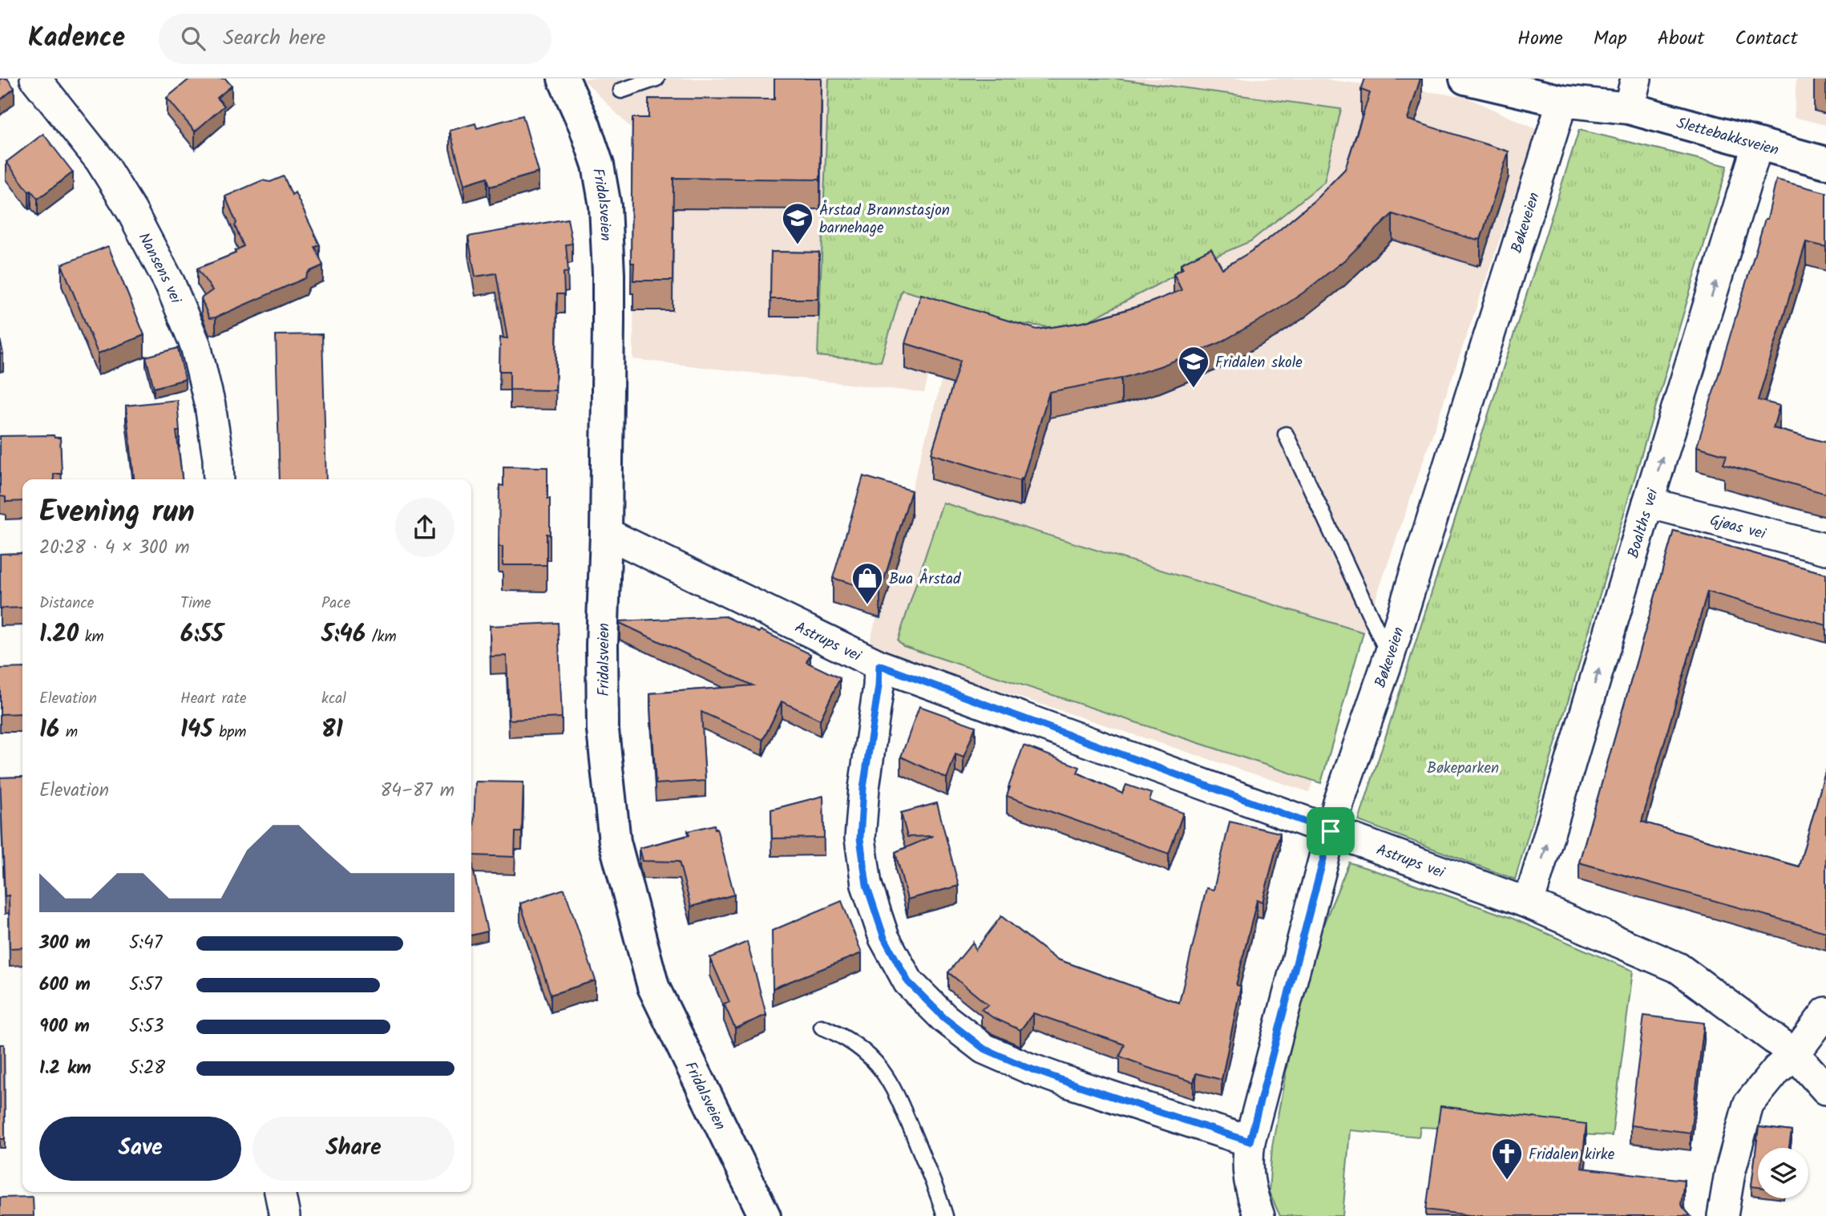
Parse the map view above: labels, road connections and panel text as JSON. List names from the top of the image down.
{
  "streets": {
    "street": [
      "Slettebakksveien",
      "Fridalsveien",
      "Bøkeveien",
      "Nansens vei",
      "Boalths vei",
      "Gjøas vei",
      "Astrups vei"
    ]
  },
  "crossings": [
    ["Slettebakksveien", "Bøkeveien"],
    ["Slettebakksveien", "Boalths vei"],
    ["Fridalsveien", "Astrups vei"],
    ["Bøkeveien", "Astrups vei"],
    ["Boalths vei", "Gjøas vei"],
    ["Boalths vei", "Astrups vei"]
  ],
  "one_way": ["Boalths vei"],
  "parks": ["Bøkeparken"],
  "places": {
    "school or university": ["Årstad Brannstasjon barnehage", "Fridalen skole"],
    "shop": ["Bua Årstad"],
    "church": ["Fridalen kirke"]
  },
  "page": {
    "header": "Kadence",
    "search": "Search here",
    "nav": [
      "Home",
      "Map",
      "About",
      "Contact"
    ],
    "heading": ["Evening run", "20:28 · 4 × 300 m"],
    "stats": [
      ["Distance", "1.20 km"],
      ["Time", "6:55"],
      ["Pace", "5:46 /km"],
      ["Elevation", "16 m"],
      ["Heart rate", "145 bpm"],
      ["kcal", "81"]
    ],
    "chart": ["Elevation", "84–87 m"],
    "list": [
      {
        "name": "300 m",
        "note": "5:47"
      },
      {
        "name": "600 m",
        "note": "5:57"
      },
      {
        "name": "900 m",
        "note": "5:53"
      },
      {
        "name": "1.2 km",
        "note": "5:28"
      }
    ],
    "buttons": ["Save", "Share"]
  }
}
